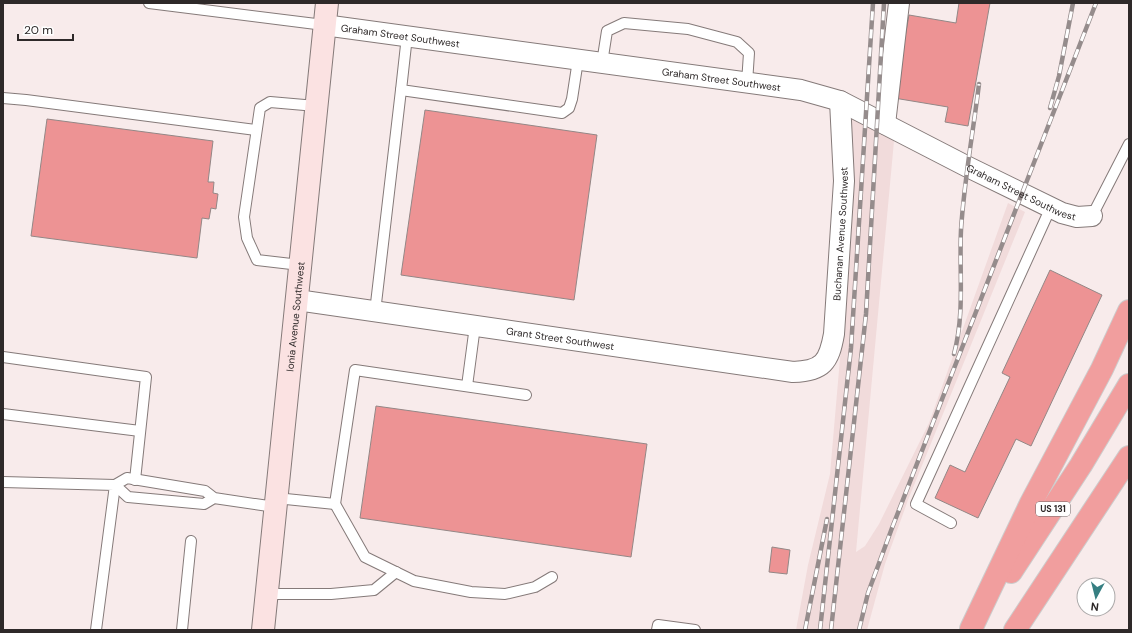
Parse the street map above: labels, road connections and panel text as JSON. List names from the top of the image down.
{
  "streets": {
    "highway": ["US 131"],
    "street": [
      "Graham Street Southwest",
      "Buchanan Avenue Southwest",
      "Ionia Avenue Southwest",
      "Grant Street Southwest"
    ]
  },
  "crossings": [
    ["Graham Street Southwest", "Buchanan Avenue Southwest"],
    ["Graham Street Southwest", "Ionia Avenue Southwest"],
    ["Buchanan Avenue Southwest", "Grant Street Southwest"],
    ["Ionia Avenue Southwest", "Grant Street Southwest"]
  ],
  "scale_bar": "20 m",
  "north": "bottom"
}
